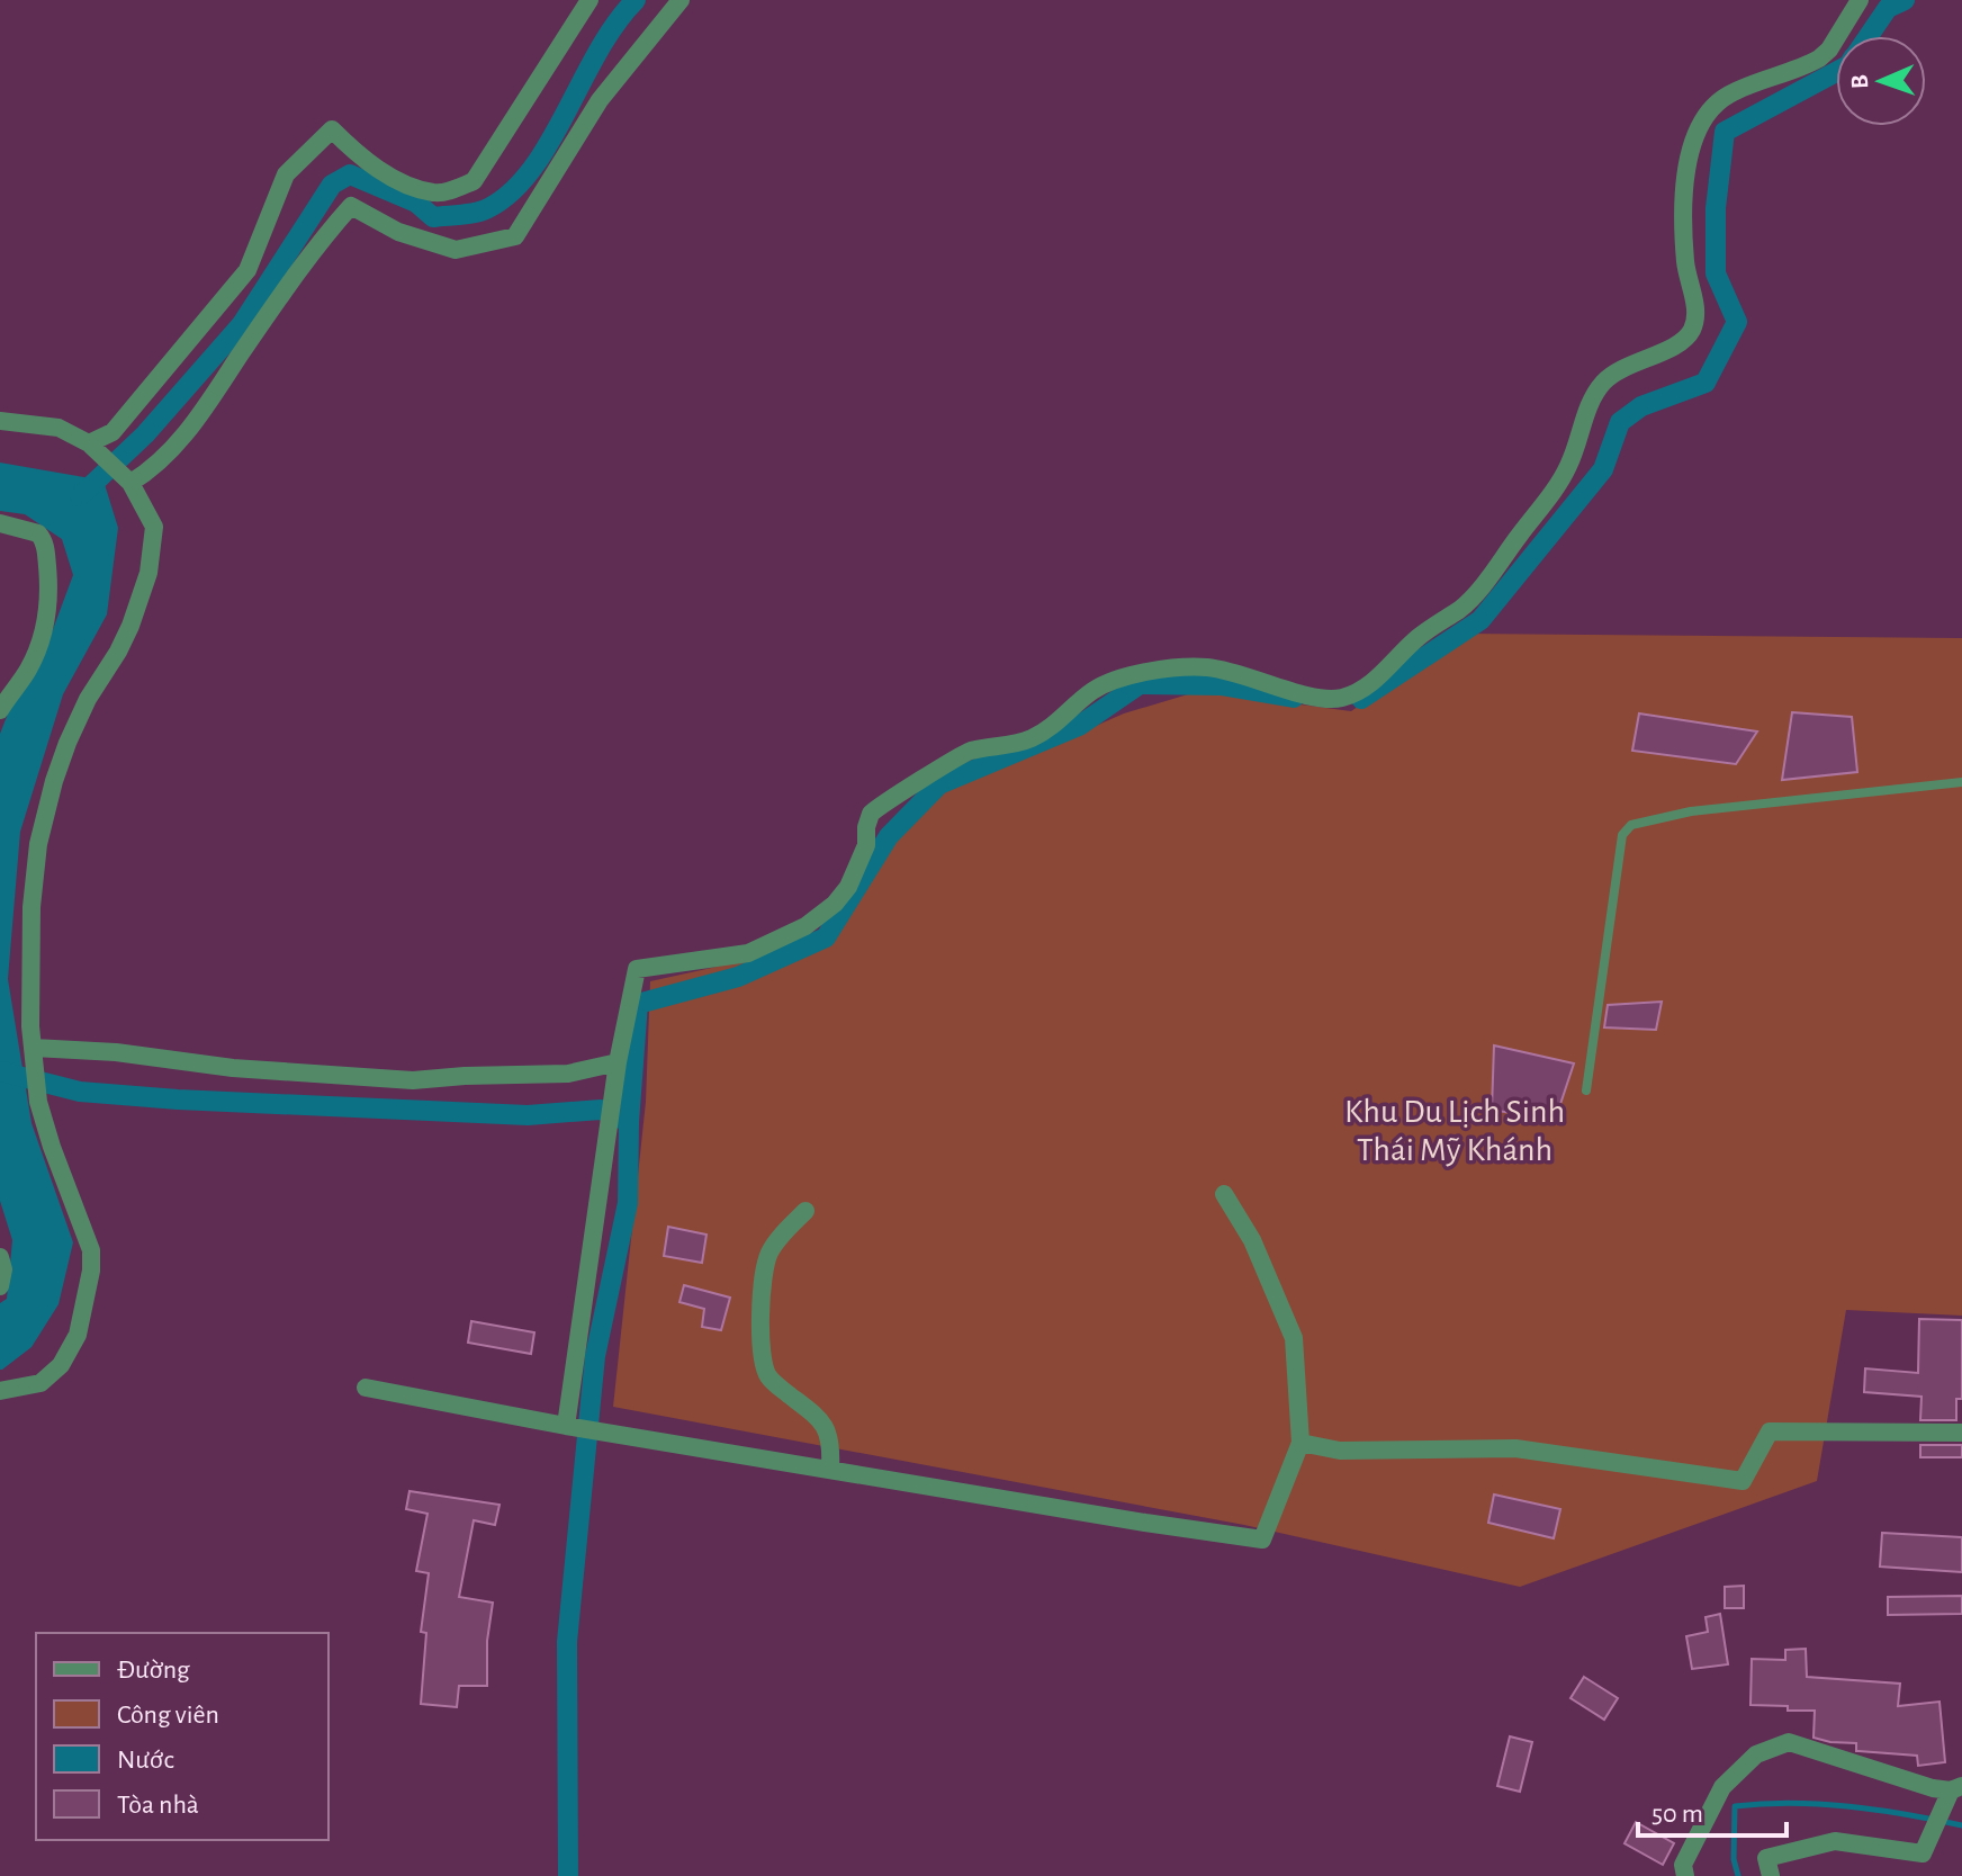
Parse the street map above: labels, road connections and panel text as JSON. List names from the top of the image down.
{
  "parks": ["Khu Du Lịch Sinh Thái Mỹ Khánh"],
  "legend": [
    "Đường",
    "Công viên",
    "Nước",
    "Tòa nhà"
  ],
  "scale_bar": "50 m",
  "north": "left"
}
